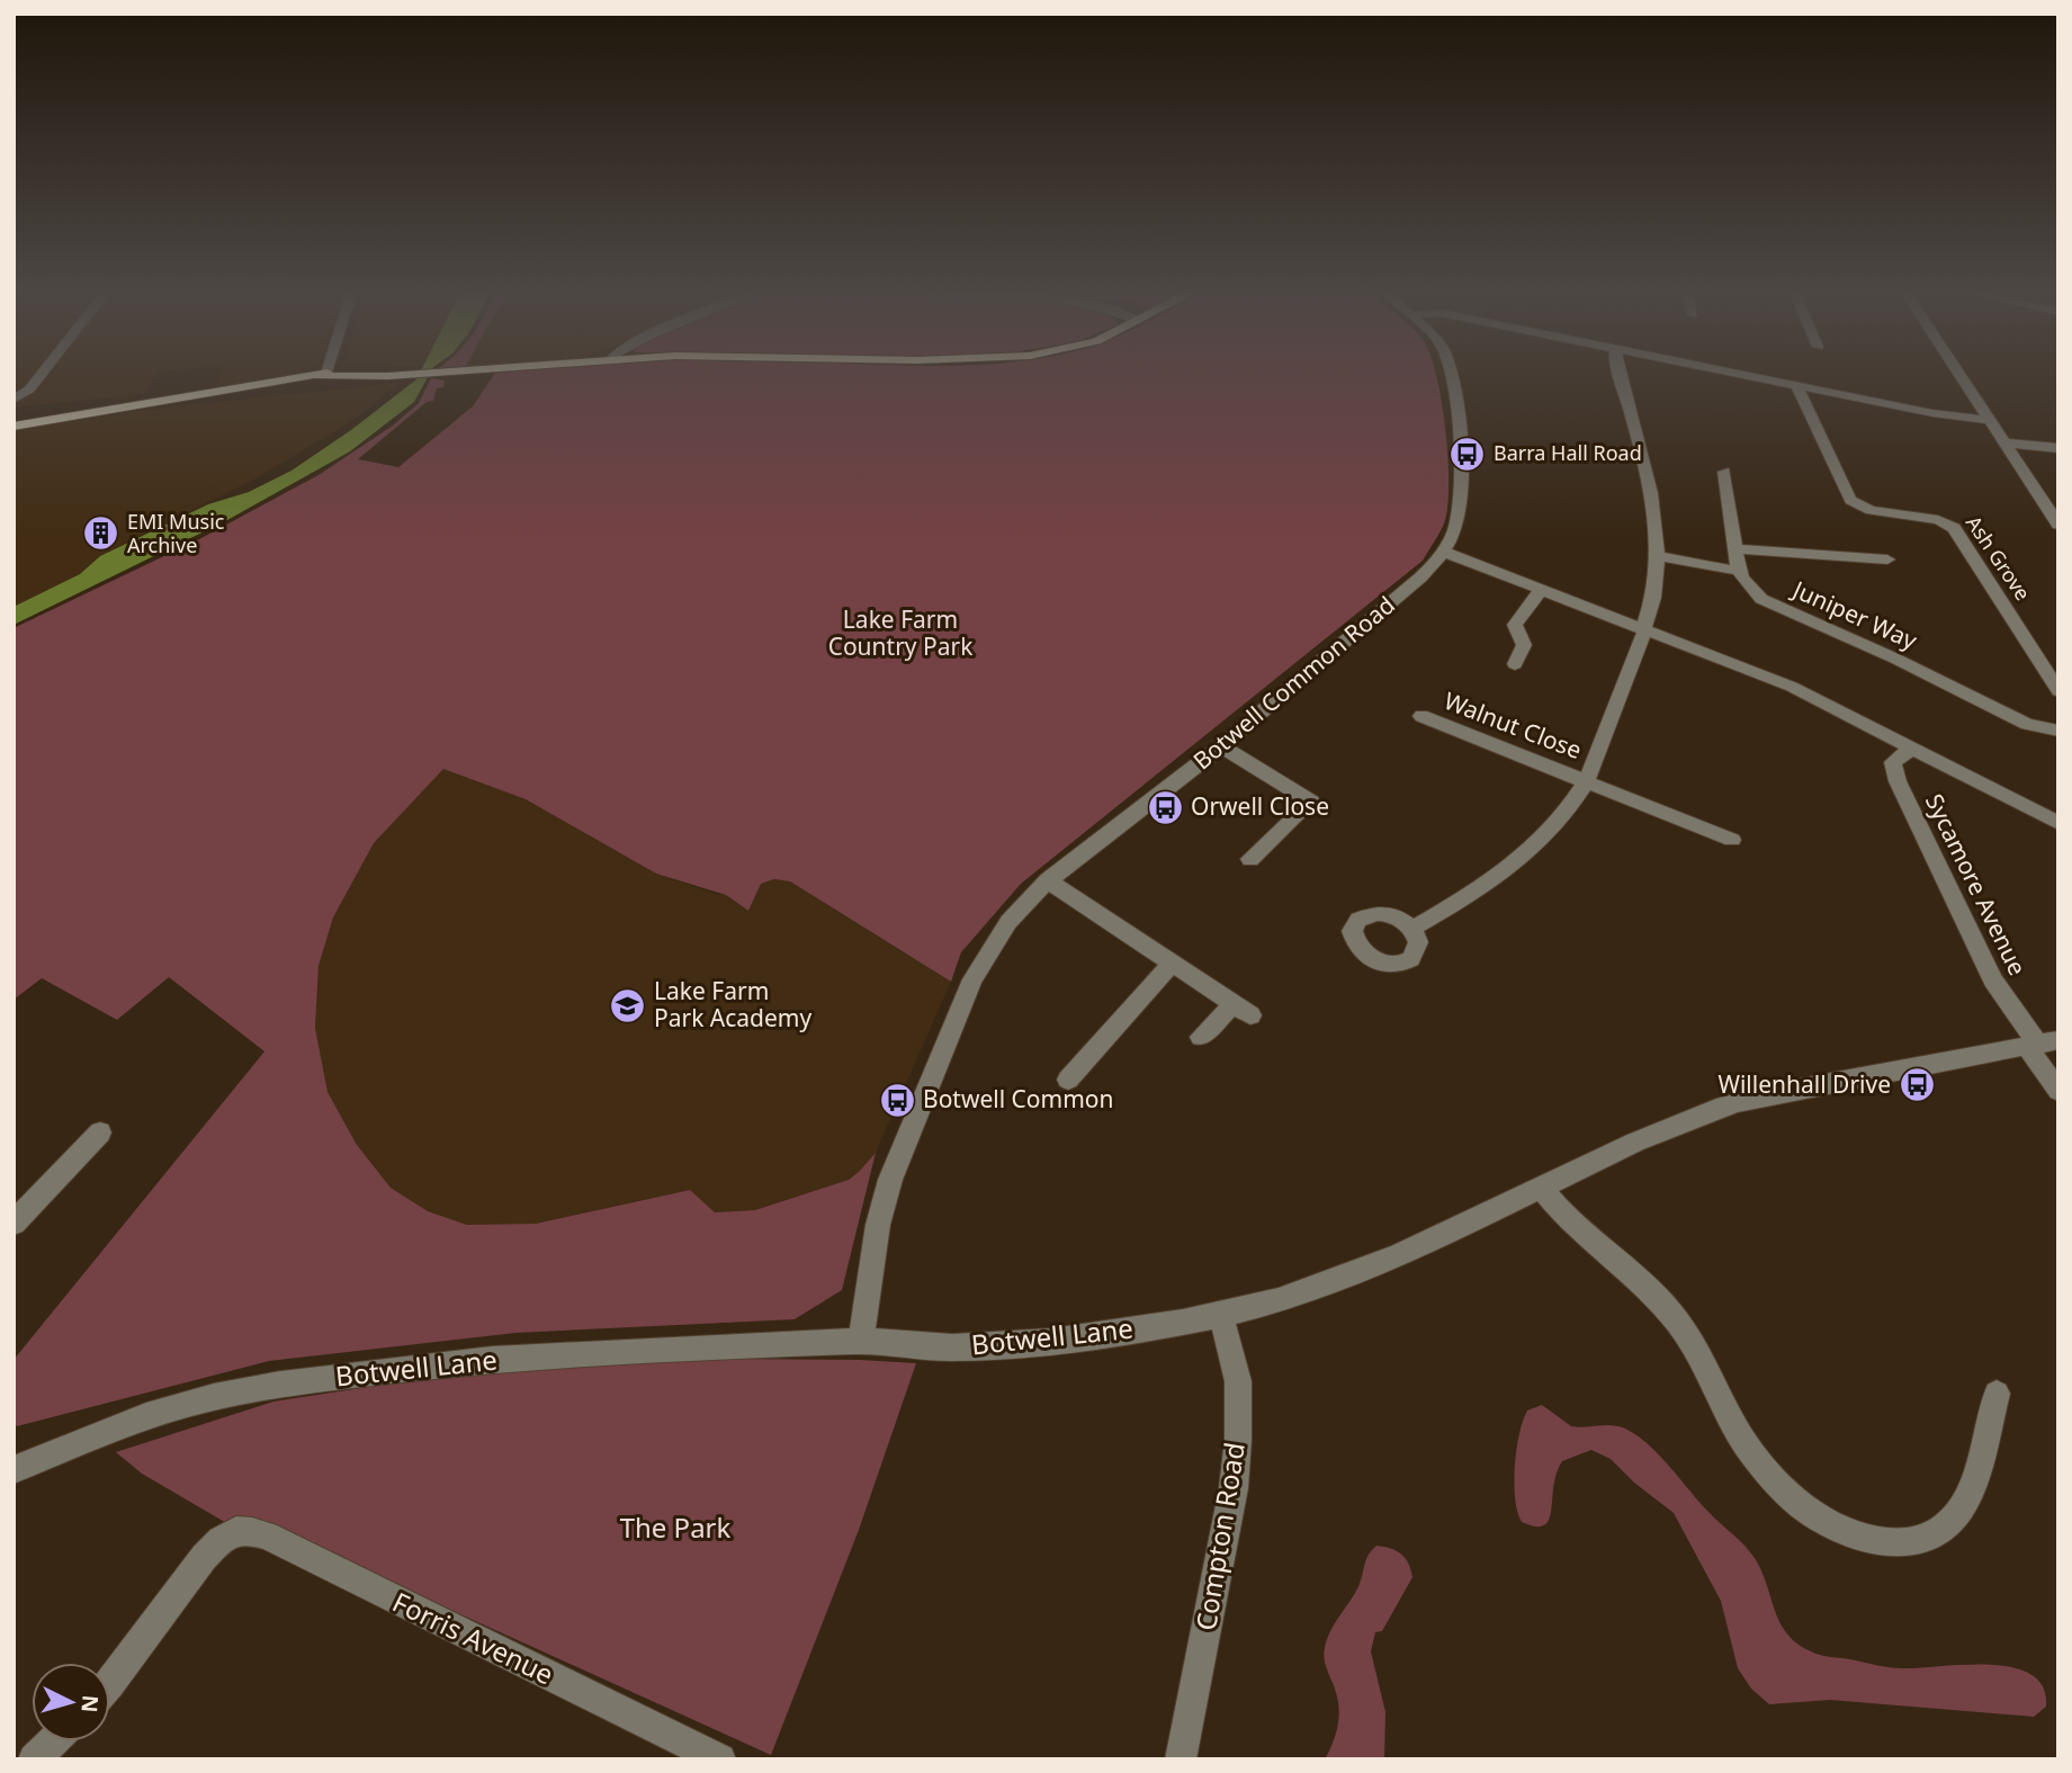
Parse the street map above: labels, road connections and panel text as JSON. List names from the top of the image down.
{
  "streets": {
    "street": [
      "Ash Grove",
      "Juniper Way",
      "Botwell Common Road",
      "Walnut Close",
      "Sycamore Avenue",
      "Botwell Lane",
      "Compton Road",
      "Forris Avenue"
    ]
  },
  "crossings": [
    ["Botwell Common Road", "Botwell Lane"],
    ["Sycamore Avenue", "Botwell Lane"],
    ["Botwell Lane", "Compton Road"]
  ],
  "parks": ["Lake Farm Country Park", "The Park"],
  "places": {
    "bus stop": [
      "Barra Hall Road",
      "Orwell Close",
      "Willenhall Drive",
      "Botwell Common"
    ],
    "building": ["EMI Music Archive"],
    "school or university": ["Lake Farm Park Academy"]
  },
  "north": "right"
}
